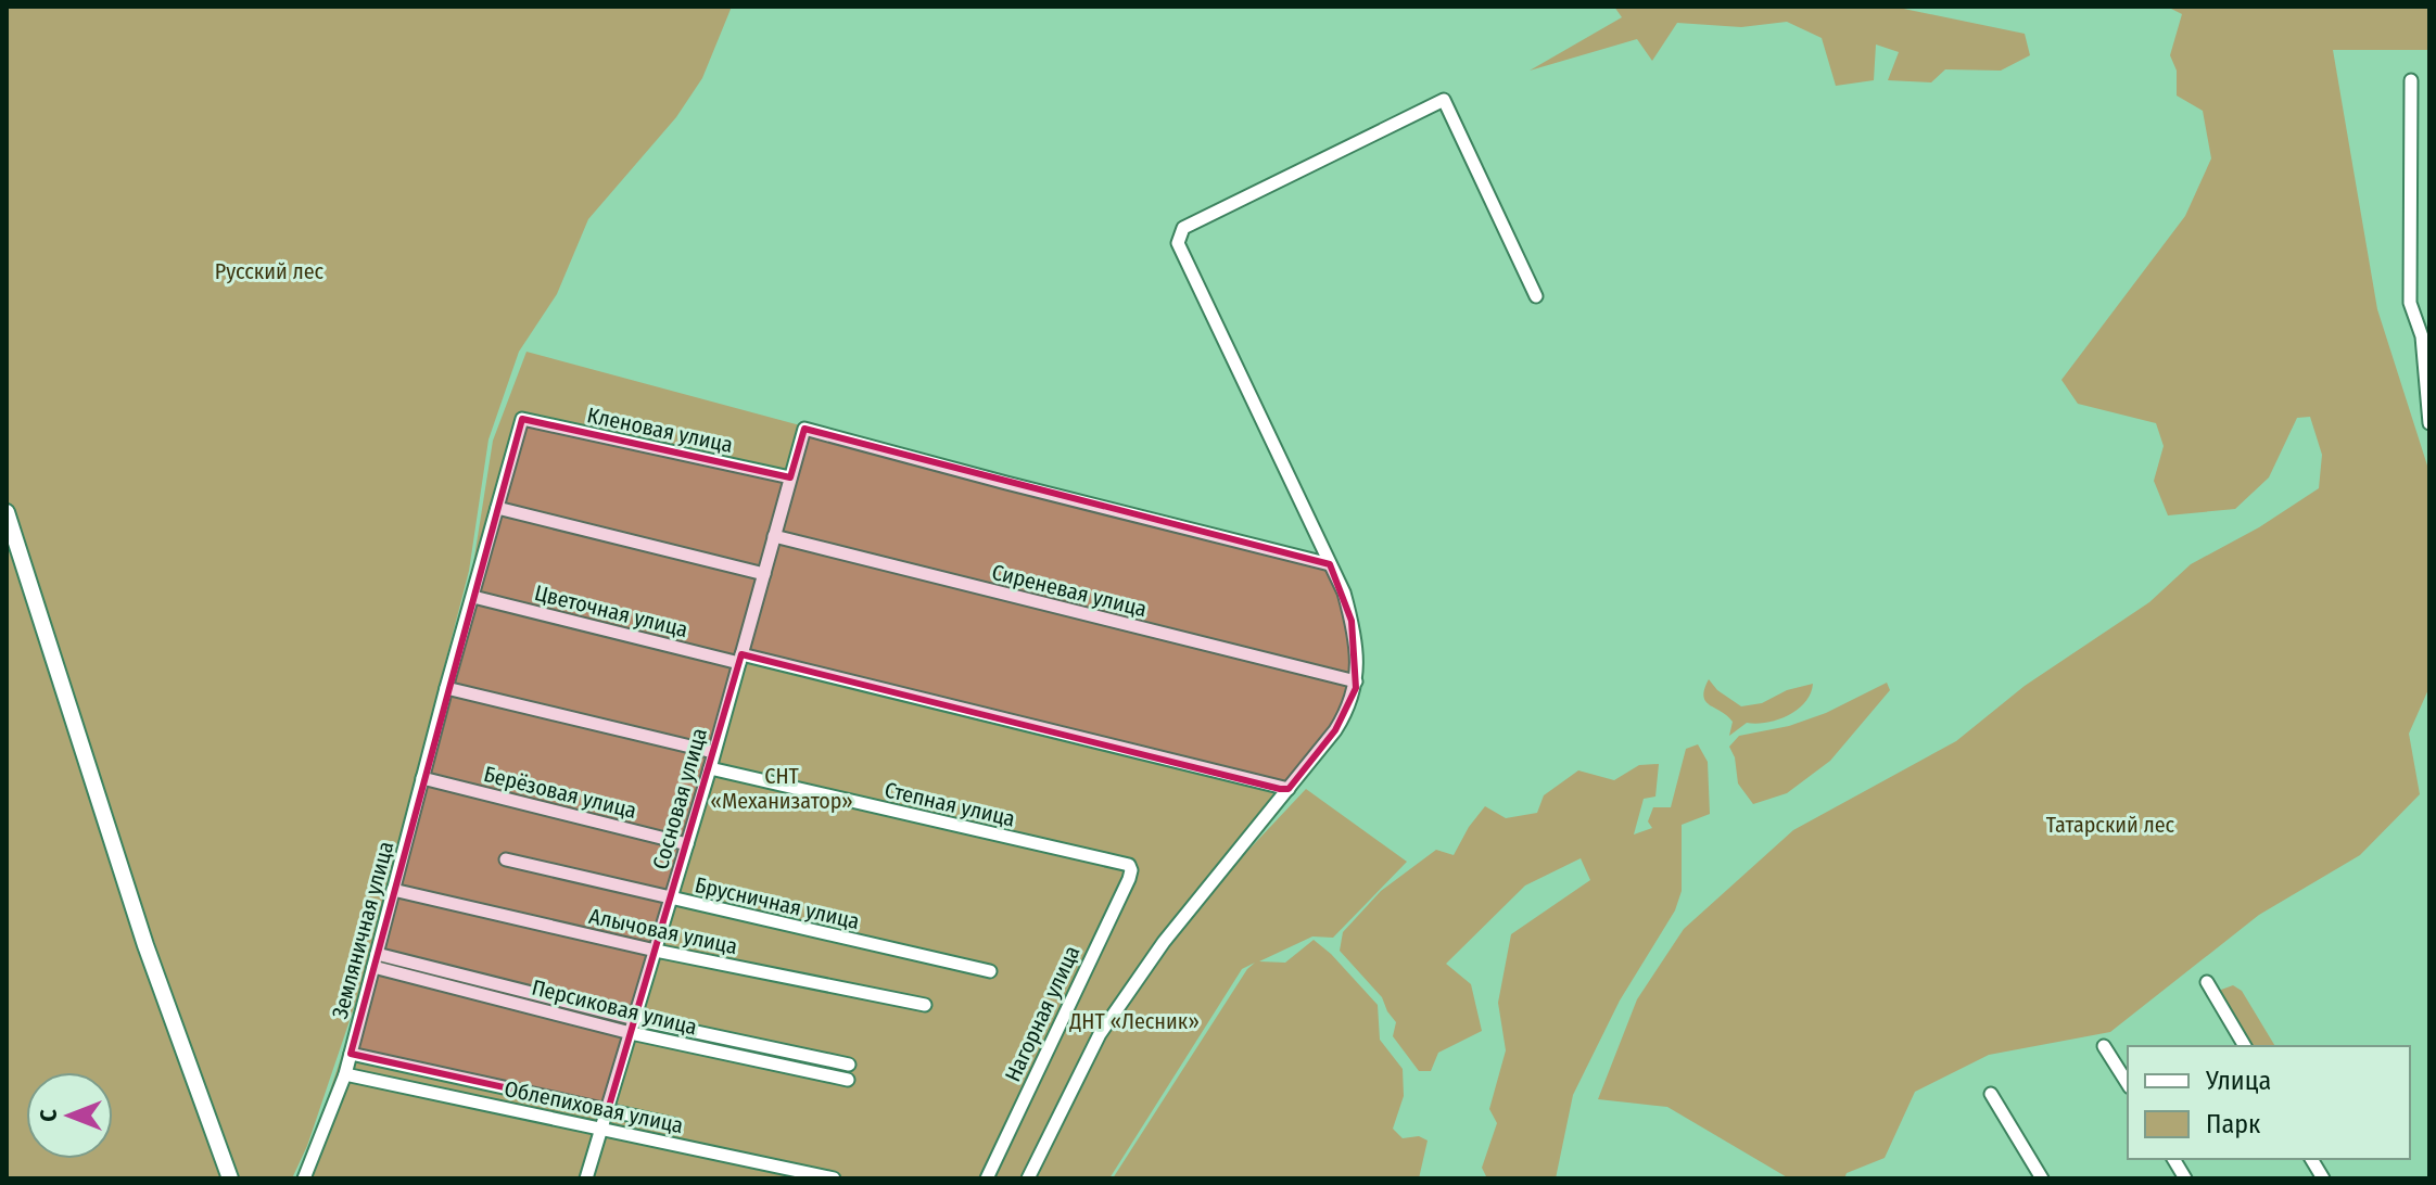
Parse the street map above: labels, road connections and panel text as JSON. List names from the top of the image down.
{
  "streets": {
    "street": [
      "Кленовая улица",
      "Сиреневая улица",
      "Цветочная улица",
      "Берёзовая улица",
      "Сосновая улица",
      "Степная улица",
      "Брусничная улица",
      "Земляничная улица",
      "Алычовая улица",
      "Персиковая улица",
      "Нагорная улица",
      "Облепиховая улица"
    ]
  },
  "crossings": [
    ["Кленовая улица", "Сосновая улица"],
    ["Кленовая улица", "Земляничная улица"],
    ["Сиреневая улица", "Сосновая улица"],
    ["Цветочная улица", "Сосновая улица"],
    ["Цветочная улица", "Земляничная улица"],
    ["Берёзовая улица", "Сосновая улица"],
    ["Берёзовая улица", "Земляничная улица"],
    ["Сосновая улица", "Степная улица"],
    ["Сосновая улица", "Брусничная улица"],
    ["Сосновая улица", "Алычовая улица"],
    ["Сосновая улица", "Персиковая улица"],
    ["Сосновая улица", "Облепиховая улица"],
    ["Степная улица", "Нагорная улица"],
    ["Земляничная улица", "Алычовая улица"],
    ["Земляничная улица", "Персиковая улица"],
    ["Земляничная улица", "Облепиховая улица"]
  ],
  "parks": [
    "Русский лес",
    "СНТ «Механизатор»",
    "Татарский лес",
    "ДНТ «Лесник»"
  ],
  "legend": ["Улица", "Парк"],
  "north": "left"
}
